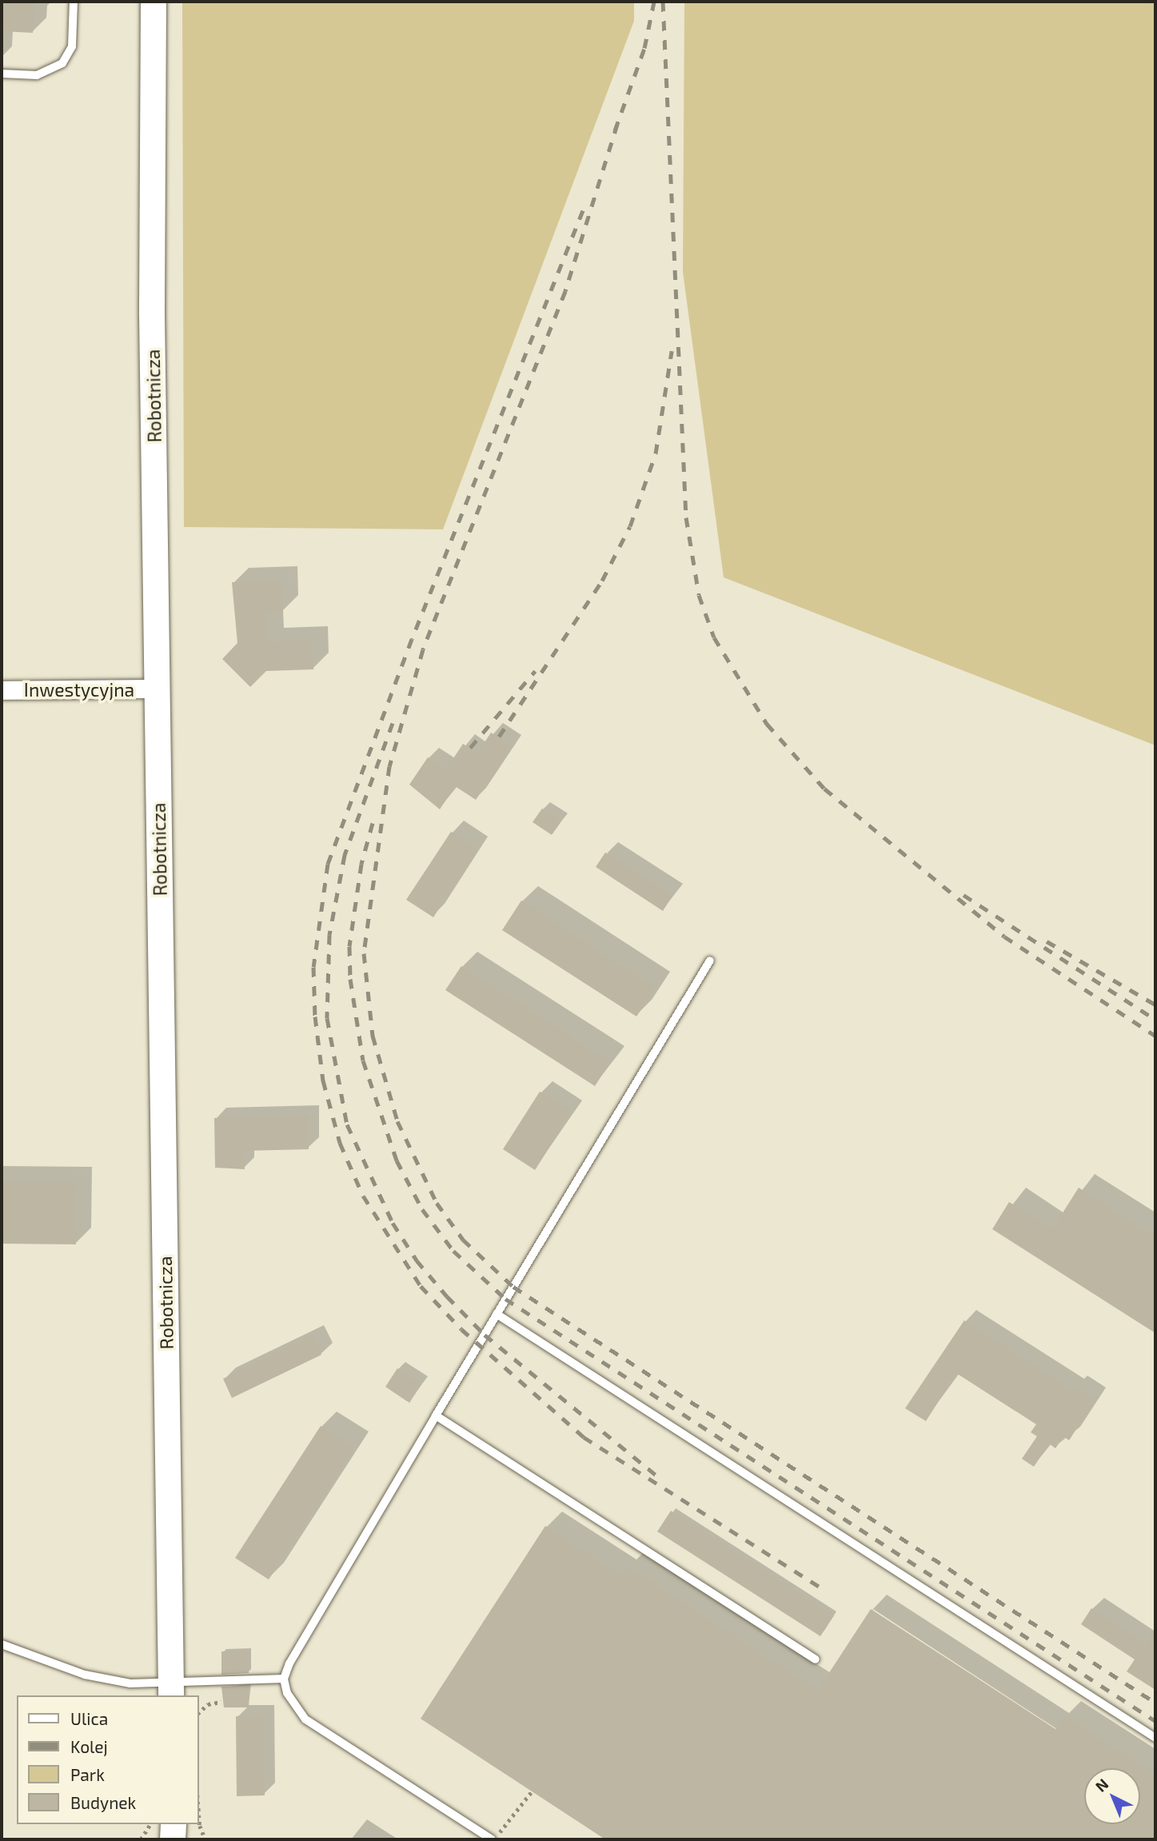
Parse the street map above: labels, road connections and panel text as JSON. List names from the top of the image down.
{
  "streets": {
    "street": ["Robotnicza", "Inwestycyjna"]
  },
  "crossings": [
    ["Robotnicza", "Inwestycyjna"]
  ],
  "legend": [
    "Ulica",
    "Kolej",
    "Park",
    "Budynek"
  ],
  "north": "top left"
}
